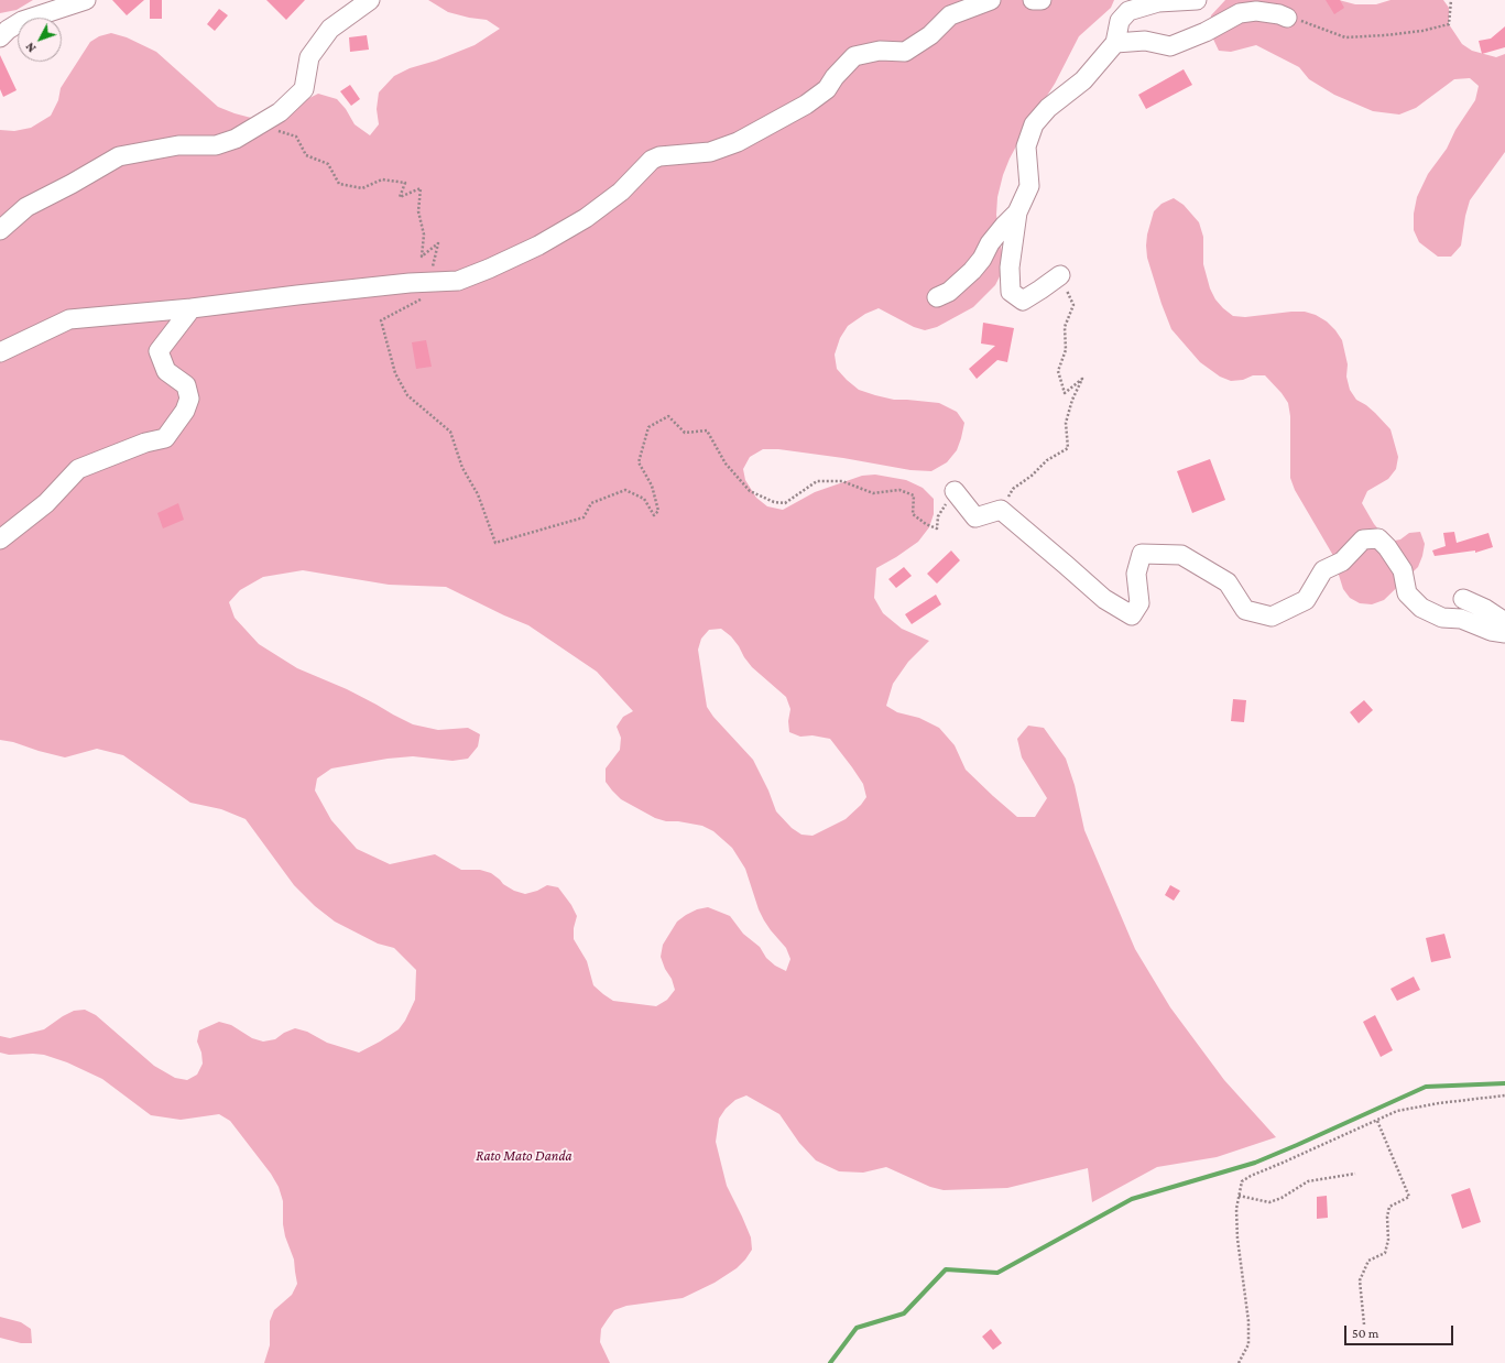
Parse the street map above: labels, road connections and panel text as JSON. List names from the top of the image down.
{
  "parks": ["Rato Mato Danda"],
  "scale_bar": "50 m",
  "north": "bottom left"
}
